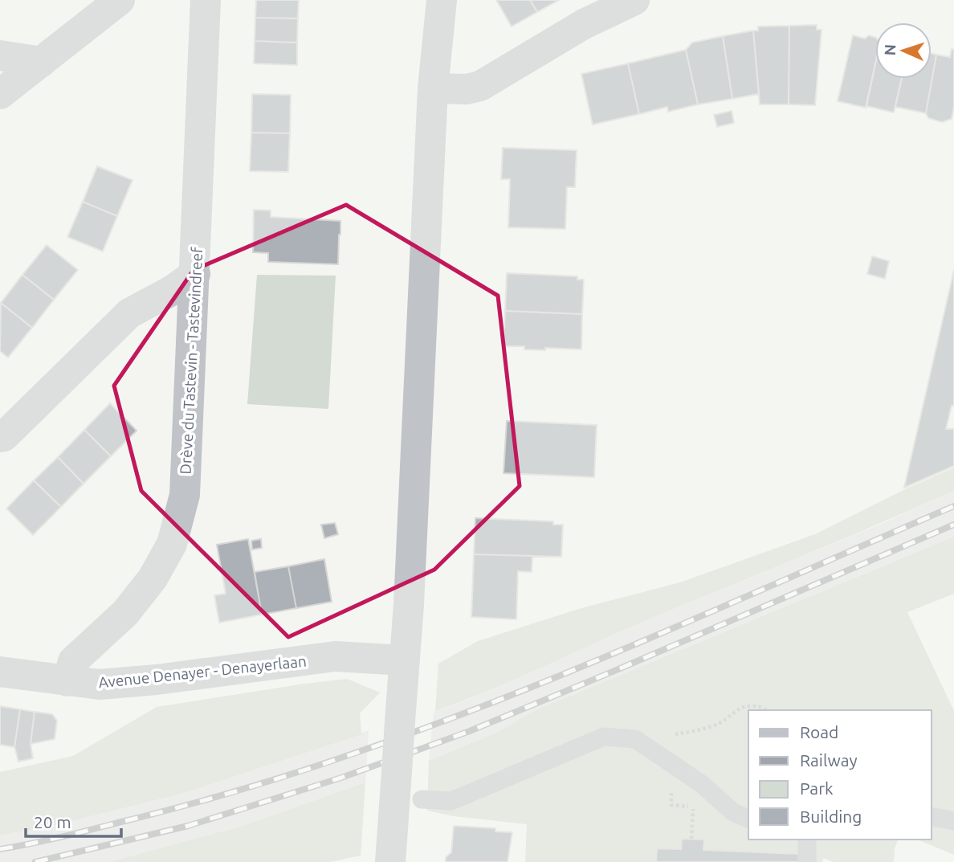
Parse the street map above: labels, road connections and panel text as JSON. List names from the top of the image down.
{
  "streets": {
    "street": ["Drève du Tastevin - Tastevindreef", "Avenue Denayer - Denayerlaan"]
  },
  "crossings": [
    ["Drève du Tastevin - Tastevindreef", "Avenue Denayer - Denayerlaan"]
  ],
  "legend": [
    "Road",
    "Railway",
    "Park",
    "Building"
  ],
  "scale_bar": "20 m",
  "north": "left"
}
